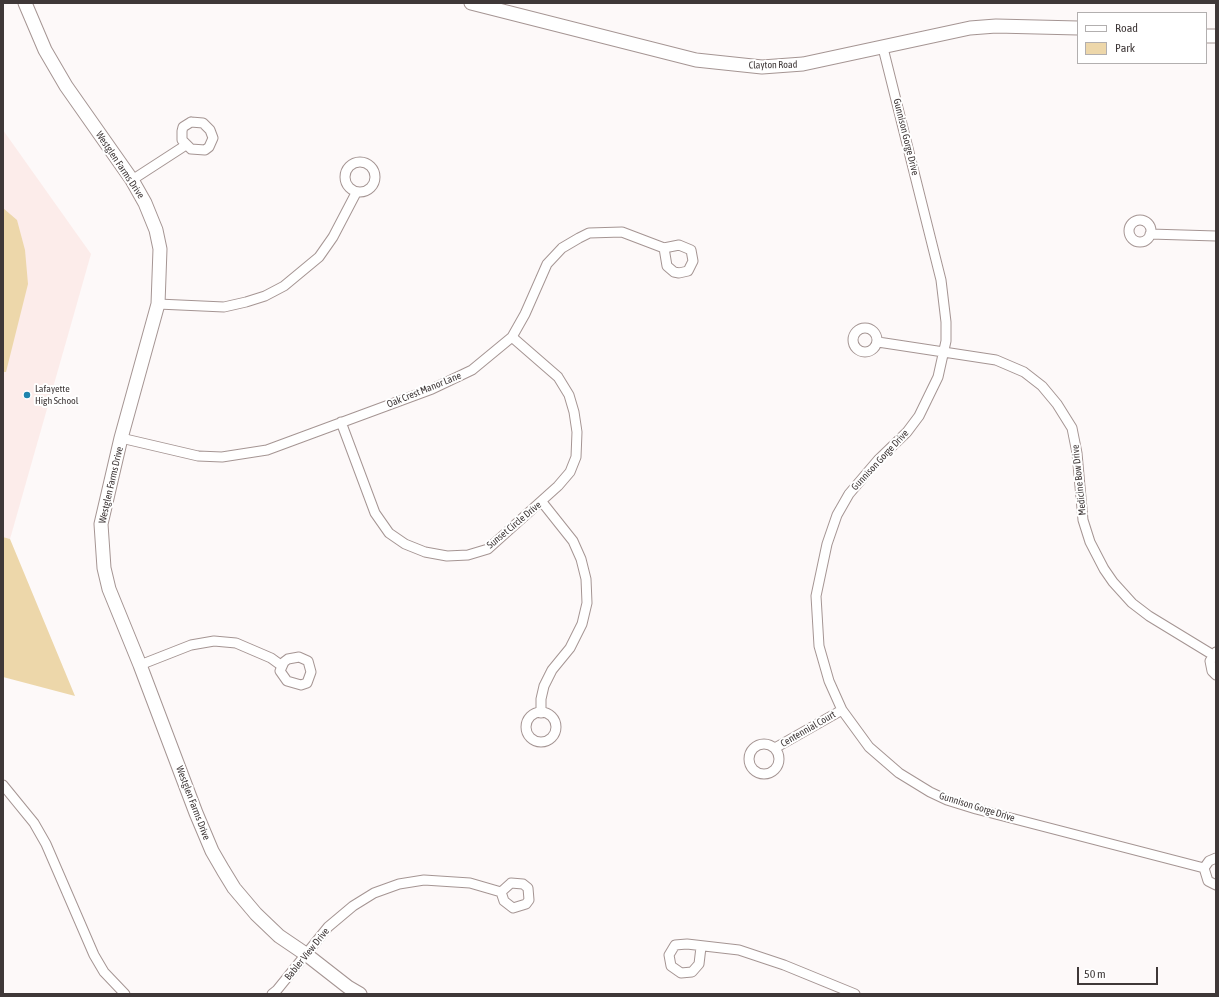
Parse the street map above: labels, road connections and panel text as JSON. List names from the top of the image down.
{
  "streets": {
    "street": [
      "Clayton Road",
      "Gunnison Gorge Drive",
      "Westglen Farms Drive",
      "Oak Crest Manor Lane",
      "Medicine Bow Drive",
      "Sunset Circle Drive",
      "Centennial Court",
      "Babler View Drive"
    ]
  },
  "crossings": [
    ["Clayton Road", "Gunnison Gorge Drive"],
    ["Gunnison Gorge Drive", "Medicine Bow Drive"],
    ["Gunnison Gorge Drive", "Centennial Court"],
    ["Westglen Farms Drive", "Oak Crest Manor Lane"],
    ["Westglen Farms Drive", "Babler View Drive"],
    ["Oak Crest Manor Lane", "Sunset Circle Drive"]
  ],
  "places": ["Lafayette High School"],
  "legend": ["Road", "Park"],
  "scale_bar": "50 m"
}
